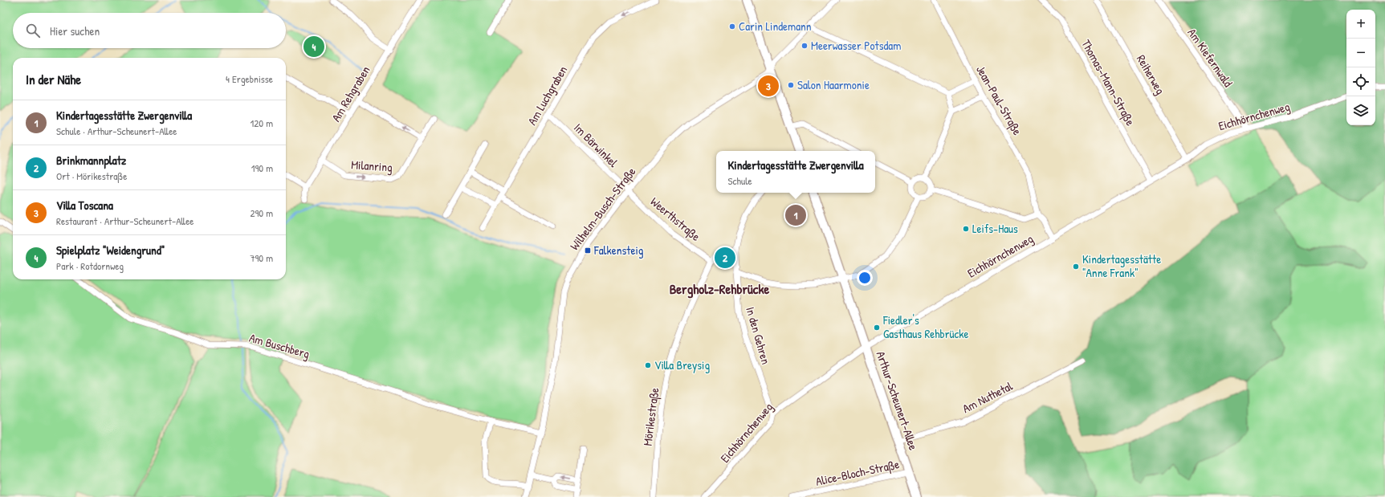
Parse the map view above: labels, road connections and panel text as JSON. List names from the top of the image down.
{
  "streets": {
    "main road": ["Arthur-Scheunert-Allee"],
    "street": [
      "Am Kiefernwald",
      "Reiherweg",
      "Thomas-Mann-Straße",
      "Am Rehgraben",
      "Am Luchgraben",
      "Jean-Paul-Straße",
      "Eichhörnchenweg",
      "Im Bärwinkel",
      "Milanring",
      "Wilhelm-Busch-Straße",
      "Weerthstraße",
      "In den Gehren",
      "Am Buschberg",
      "Am Nuthetal",
      "Mörikestraße",
      "Alice-Bloch-Straße"
    ]
  },
  "crossings": [
    ["Am Kiefernwald", "Eichhörnchenweg"],
    ["Reiherweg", "Eichhörnchenweg"],
    ["Thomas-Mann-Straße", "Eichhörnchenweg"],
    ["Am Rehgraben", "Milanring"],
    ["Am Luchgraben", "Im Bärwinkel"],
    ["Eichhörnchenweg", "In den Gehren"],
    ["Eichhörnchenweg", "Arthur-Scheunert-Allee"],
    ["Im Bärwinkel", "Wilhelm-Busch-Straße"],
    ["Im Bärwinkel", "Weerthstraße"],
    ["Wilhelm-Busch-Straße", "Weerthstraße"],
    ["Wilhelm-Busch-Straße", "Am Buschberg"],
    ["Weerthstraße", "Mörikestraße"],
    ["In den Gehren", "Mörikestraße"],
    ["Am Nuthetal", "Arthur-Scheunert-Allee"],
    ["Arthur-Scheunert-Allee", "Alice-Bloch-Straße"]
  ],
  "one_way": ["Am Luchgraben", "Milanring"],
  "districts": ["Bergholz-Rehbrücke"],
  "places": {
    "other": [
      "Carin Lindemann",
      "Meerwasser Potsdam",
      "Salon Haarmonie",
      "Leifs-Haus",
      "Kindertagesstätte \"Anne Frank\"",
      "Fiedler's Gasthaus Rehbrücke",
      "Villa Breysig"
    ],
    "transit": ["Falkensteig"]
  },
  "page": {
    "map_buttons": ["+", "−"],
    "search": "Hier suchen",
    "pins": [
      "4",
      "3",
      "1",
      "2"
    ],
    "heading": ["In der Nähe", "4 Ergebnisse"],
    "list": [
      {
        "mark": "1",
        "name": "Kindertagesstätte Zwergenvilla",
        "note": "Schule · Arthur-Scheunert-Allee",
        "value": "120 m"
      },
      {
        "mark": "2",
        "name": "Brinkmannplatz",
        "note": "Ort · Mörikestraße",
        "value": "190 m"
      },
      {
        "mark": "3",
        "name": "Villa Toscana",
        "note": "Restaurant · Arthur-Scheunert-Allee",
        "value": "290 m"
      },
      {
        "mark": "4",
        "name": "Spielplatz \"Weidengrund\"",
        "note": "Park · Rotdornweg",
        "value": "790 m"
      }
    ],
    "popup": ["Kindertagesstätte Zwergenvilla", "Schule"]
  }
}
